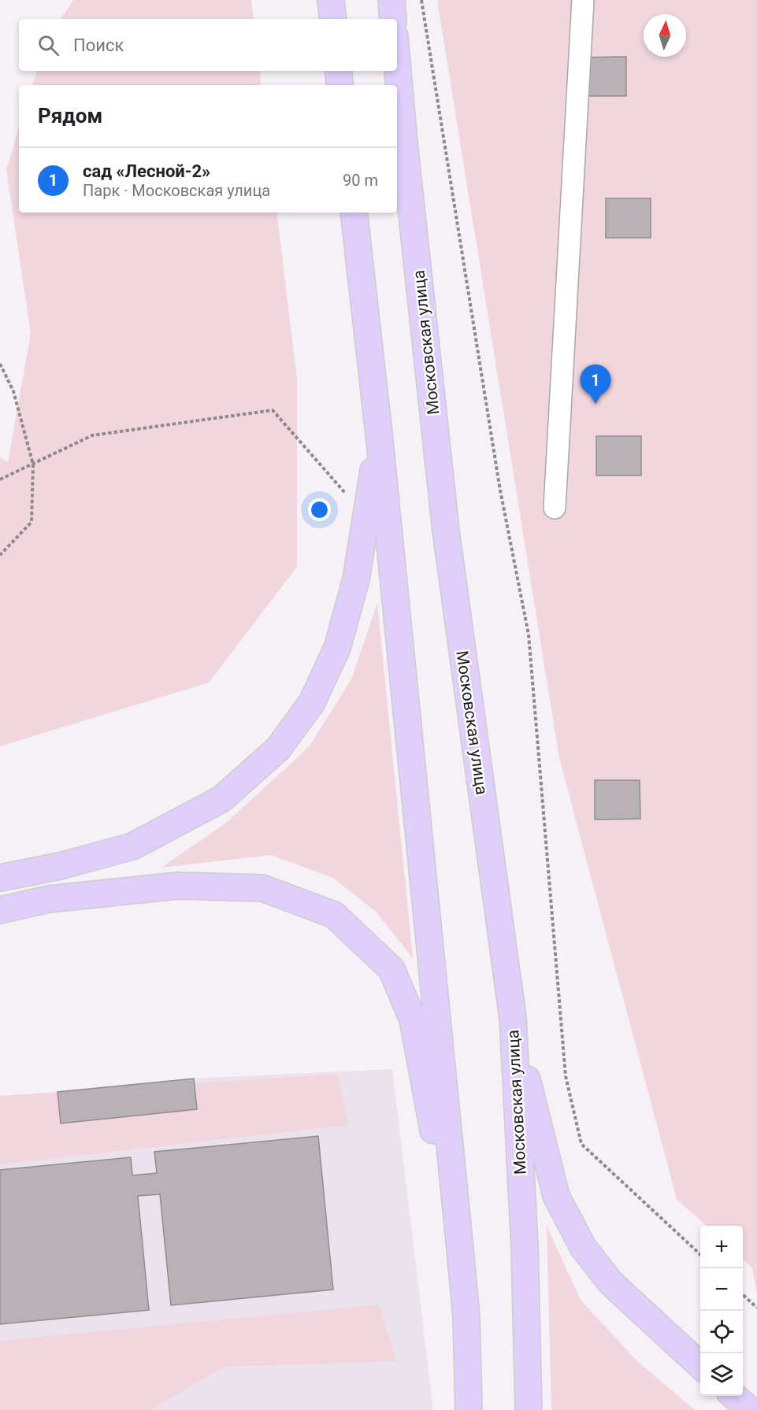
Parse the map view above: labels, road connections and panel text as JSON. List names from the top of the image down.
{
  "streets": {
    "main road": ["Московская улица"]
  },
  "north": "top",
  "page": {
    "search": "Поиск",
    "heading": "Рядом",
    "list": [
      {
        "mark": "1",
        "name": "сад «Лесной-2»",
        "note": "Парк · Московская улица",
        "value": "90 m"
      }
    ],
    "pins": "1",
    "map_buttons": ["+", "−"]
  }
}
